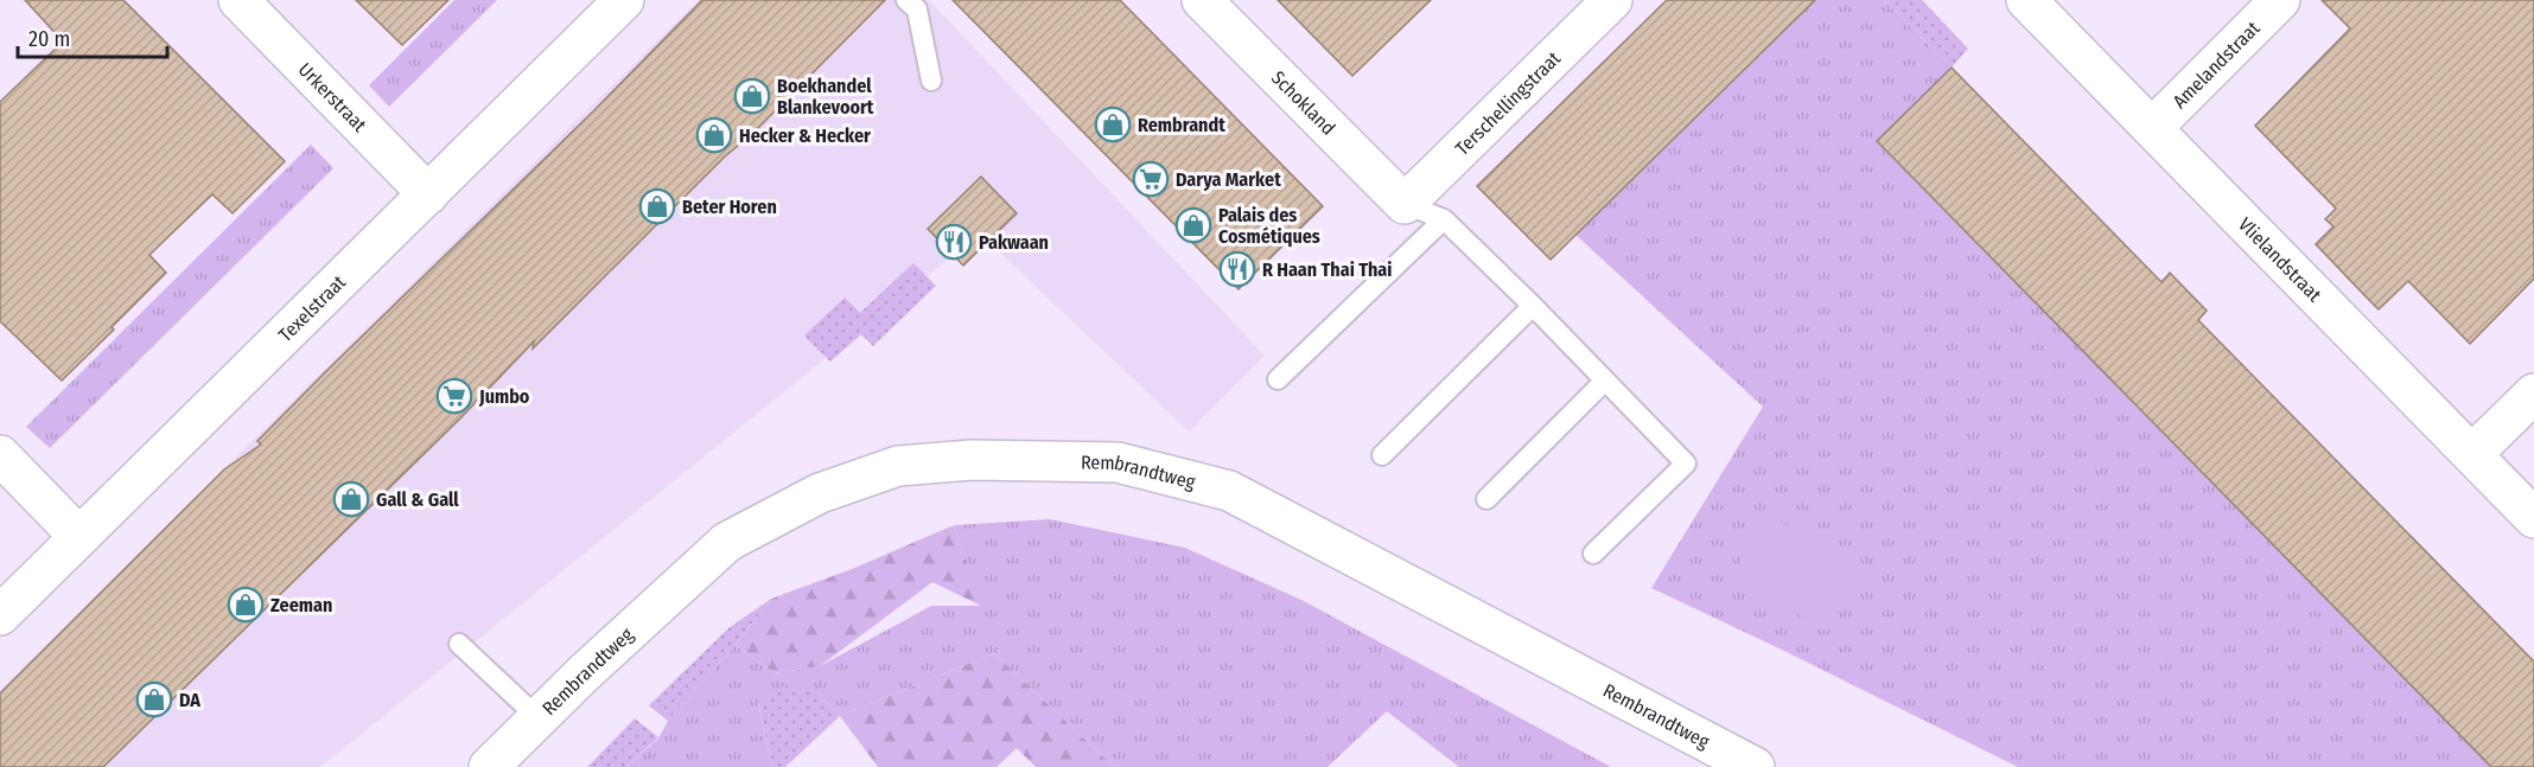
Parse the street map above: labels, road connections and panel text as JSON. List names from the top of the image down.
{
  "streets": {
    "street": [
      "Amelandstraat",
      "Urkerstraat",
      "Schokland",
      "Terschellingstraat",
      "Vlielandstraat",
      "Texelstraat",
      "Rembrandtweg"
    ]
  },
  "crossings": [
    ["Amelandstraat", "Vlielandstraat"],
    ["Urkerstraat", "Texelstraat"],
    ["Schokland", "Terschellingstraat"]
  ],
  "places": {
    "shop": [
      "Boekhandel Blankevoort",
      "Rembrandt",
      "Hecker & Hecker",
      "Beter Horen",
      "Palais des Cosmétiques",
      "Gall & Gall",
      "Zeeman",
      "DA"
    ],
    "supermarket": ["Darya Market", "Jumbo"],
    "restaurant": ["Pakwaan", "R Haan Thai Thai"]
  },
  "scale_bar": "20 m"
}
